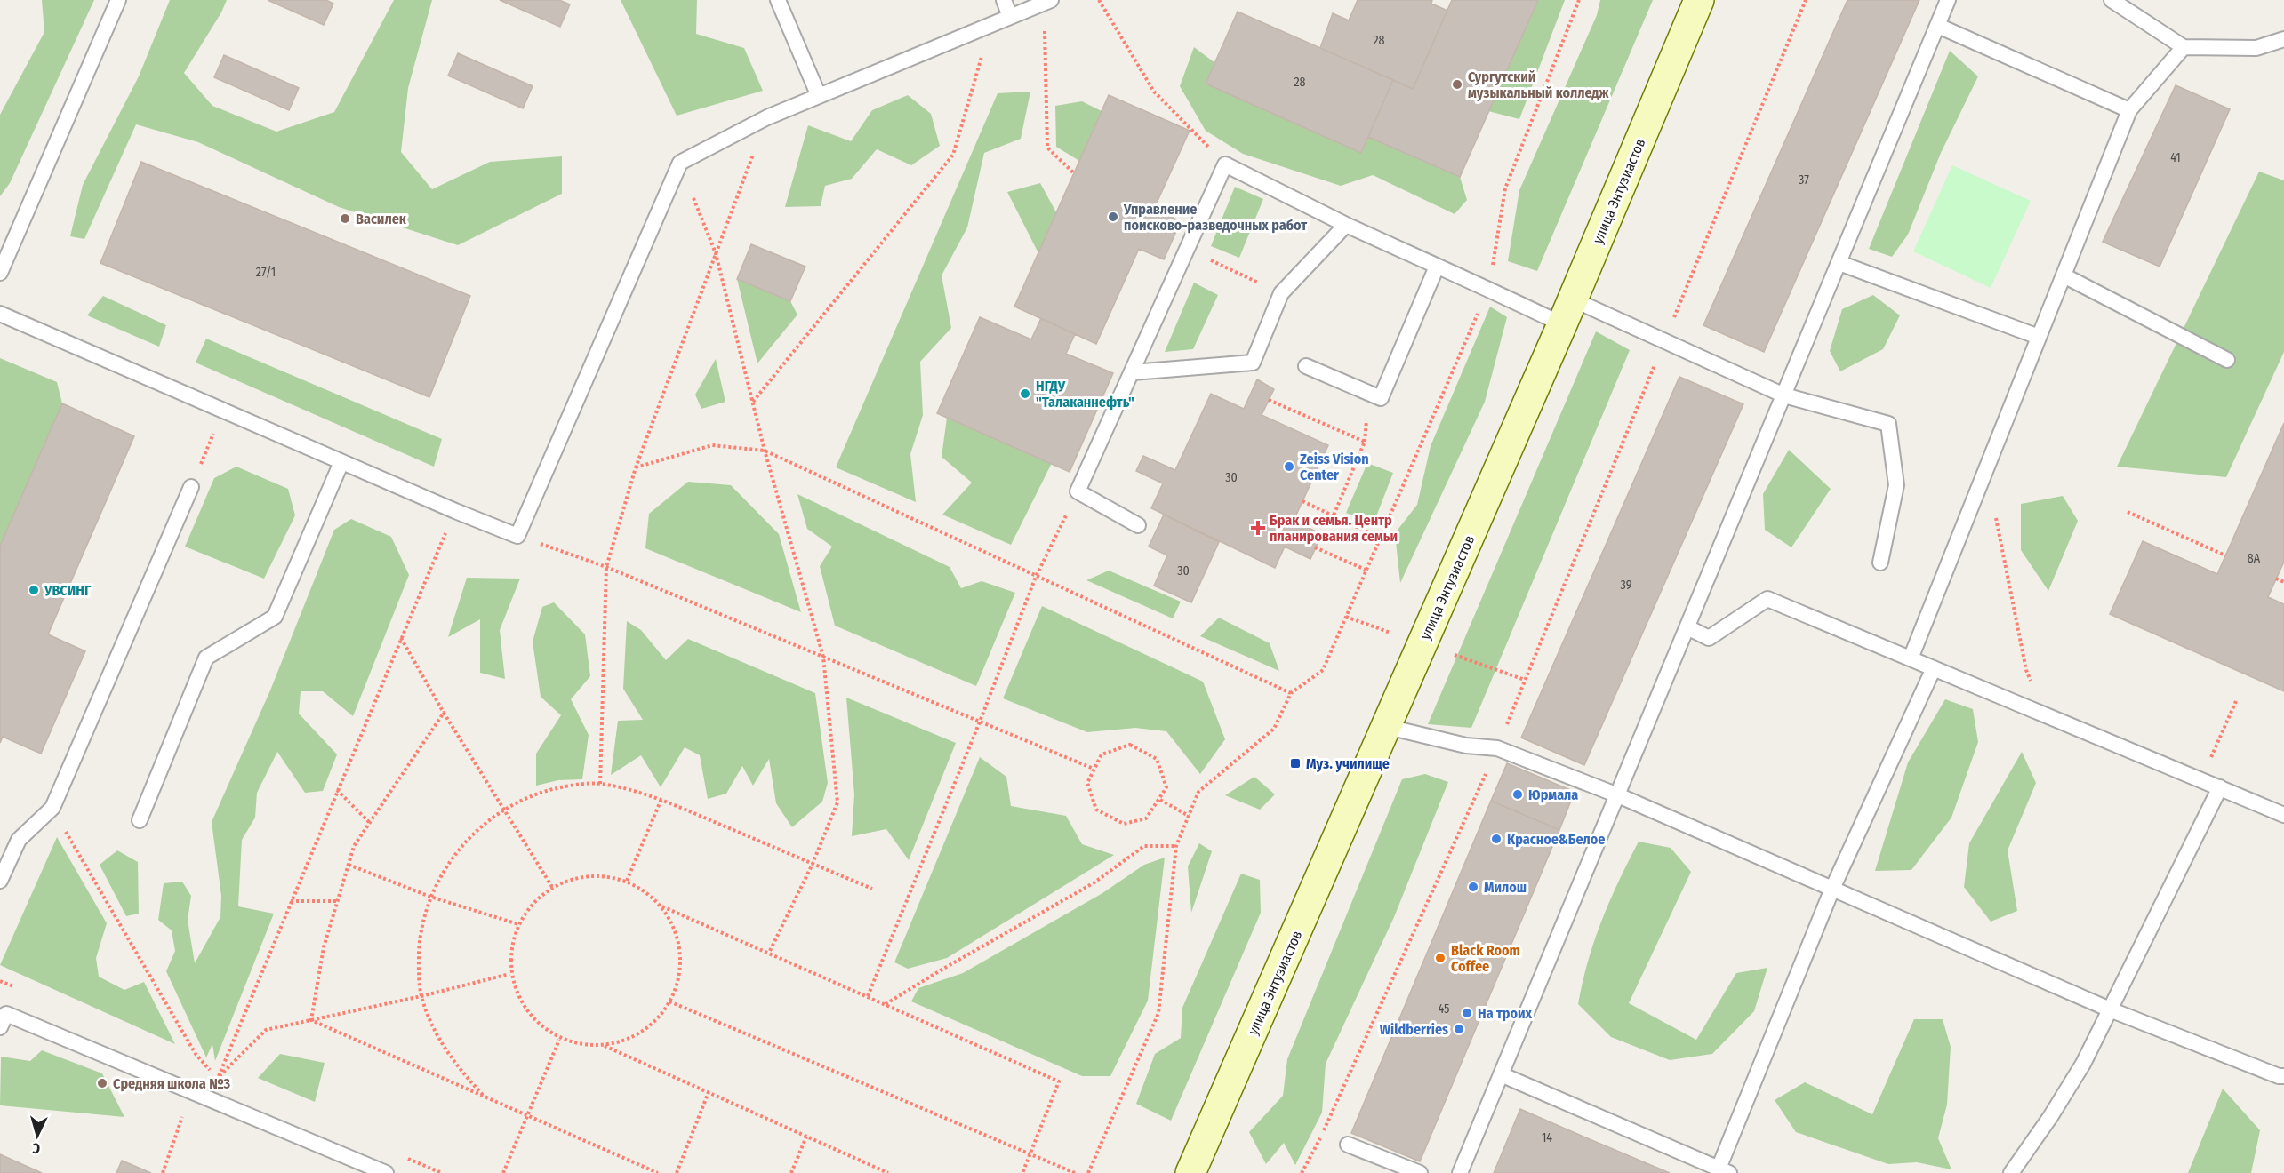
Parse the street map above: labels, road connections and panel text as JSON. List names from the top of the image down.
{
  "streets": {
    "main road": ["улица Энтузиастов"]
  },
  "places": {
    "other": [
      "Сургутский музыкальный колледж",
      "Управление поисково-разведочных работ",
      "Василек",
      "НГДУ \"Талаканнефть\"",
      "Zeiss Vision Center",
      "УВСИНГ",
      "Юрмала",
      "Красное&Белое",
      "Милош",
      "Black Room Coffee",
      "На троих",
      "Wildberries",
      "Средняя школа №3"
    ],
    "health": ["Брак и семья. Центр планирования семьи"],
    "transit": ["Муз. училище"]
  },
  "house_numbers": [
    "28",
    "28",
    "41",
    "37",
    "27/1",
    "30",
    "8А",
    "30",
    "39",
    "45",
    "14"
  ],
  "north": "bottom"
}
